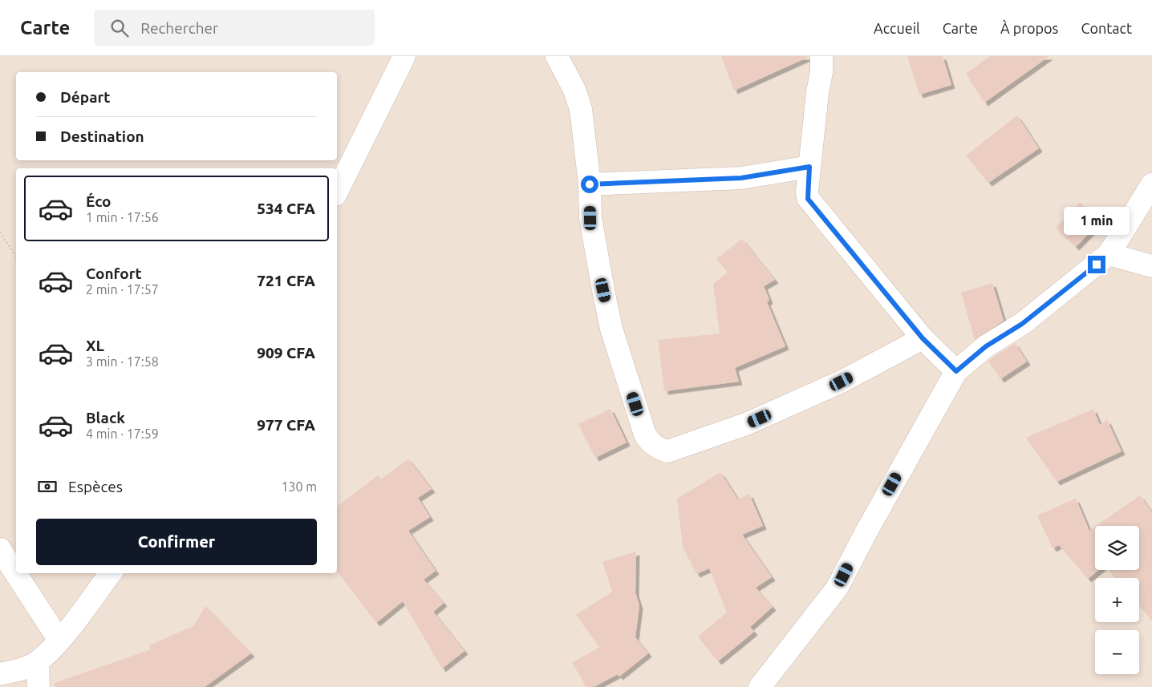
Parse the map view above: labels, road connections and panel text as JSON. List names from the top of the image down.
{
  "page": {
    "header": "Carte",
    "search": "Rechercher",
    "nav": [
      "Accueil",
      "Carte",
      "À propos",
      "Contact"
    ],
    "banner": ["Départ", "Destination"],
    "list": [
      {
        "name": "Éco",
        "note": "1 min · 17:56",
        "value": "534 CFA"
      },
      {
        "name": "Confort",
        "note": "2 min · 17:57",
        "value": "721 CFA"
      },
      {
        "name": "XL",
        "note": "3 min · 17:58",
        "value": "909 CFA"
      },
      {
        "name": "Black",
        "note": "4 min · 17:59",
        "value": "977 CFA"
      }
    ],
    "bubble": "1 min",
    "pay": ["Espèces", "130 m"],
    "buttons": "Confirmer",
    "map_buttons": ["+", "−"]
  }
}
